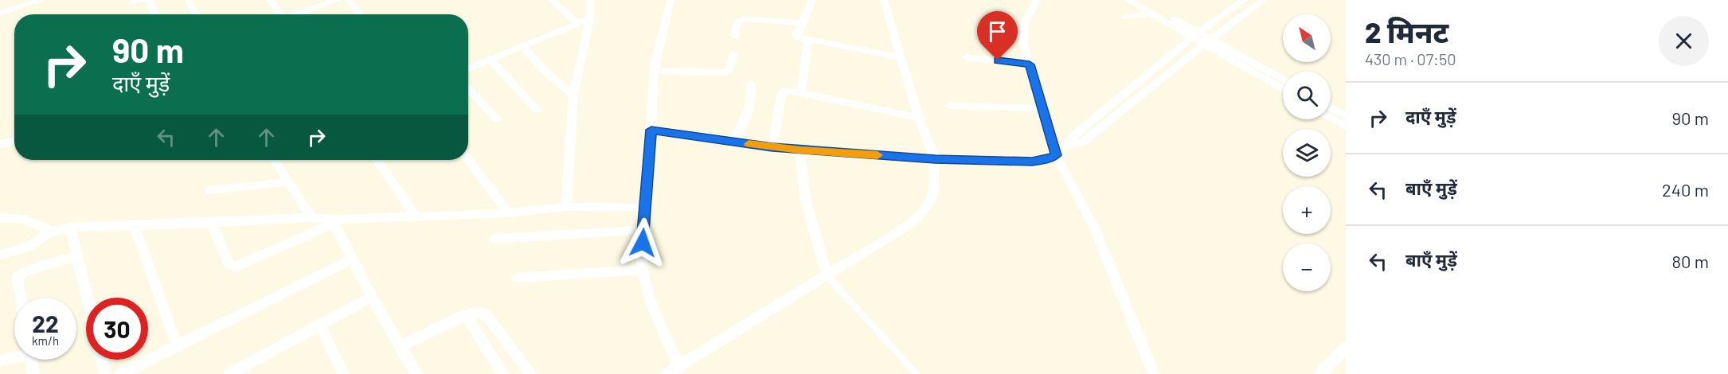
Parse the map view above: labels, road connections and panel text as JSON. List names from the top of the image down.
{
  "north": "top left",
  "page": {
    "heading": ["2 मिनट", "430 m · 07:50"],
    "map_buttons": ["+", "−"],
    "turn": ["90 m", "दाएँ मुड़ें"],
    "list": [
      {
        "name": "दाएँ मुड़ें",
        "value": "90 m"
      },
      {
        "name": "बाएँ मुड़ें",
        "value": "240 m"
      },
      {
        "name": "बाएँ मुड़ें",
        "value": "80 m"
      }
    ],
    "speed": "22 km/h",
    "limit": "30"
  }
}
